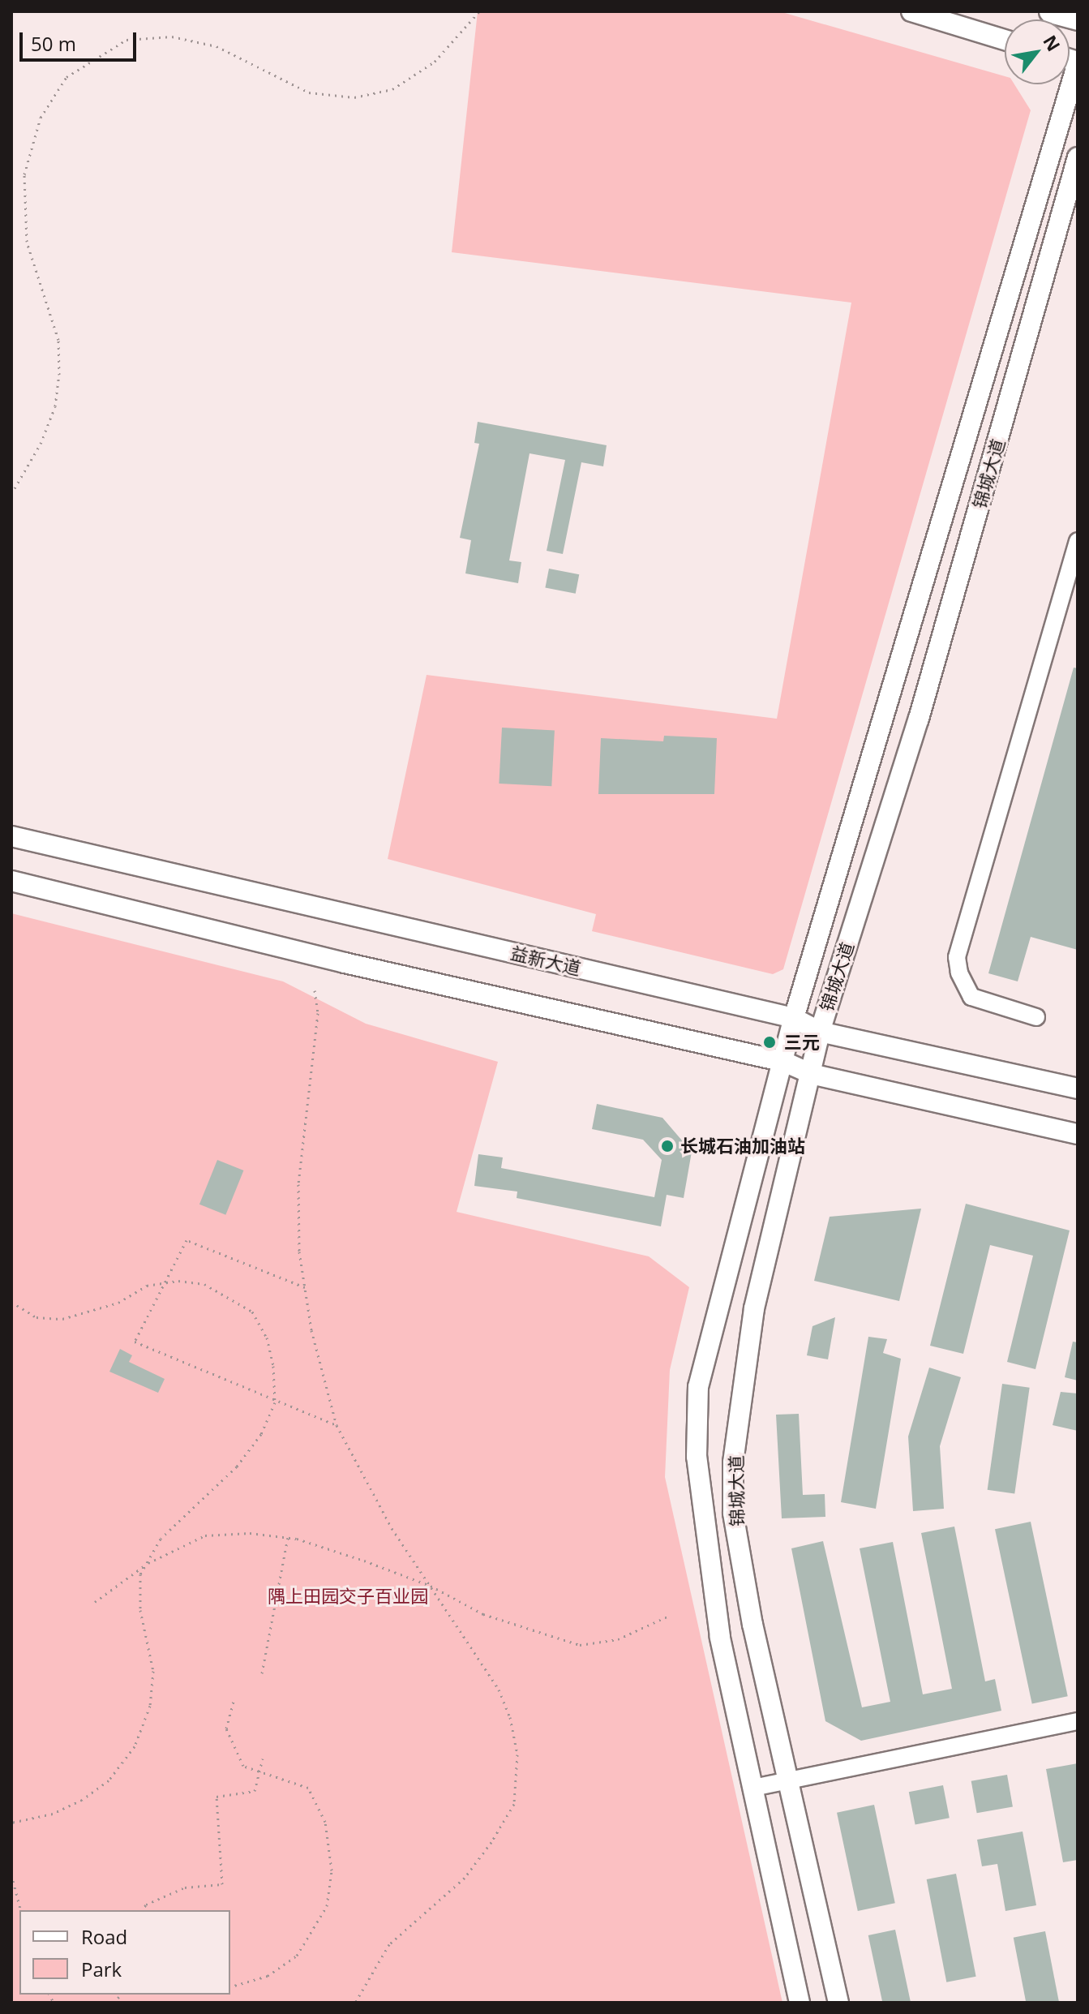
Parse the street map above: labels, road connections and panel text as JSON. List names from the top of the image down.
{
  "streets": {
    "main road": ["锦城大道", "益新大道"]
  },
  "crossings": [
    ["锦城大道", "益新大道"]
  ],
  "parks": ["隅上田园交子百业园"],
  "places": ["三元", "长城石油加油站"],
  "legend": ["Road", "Park"],
  "scale_bar": "50 m",
  "north": "top right"
}
